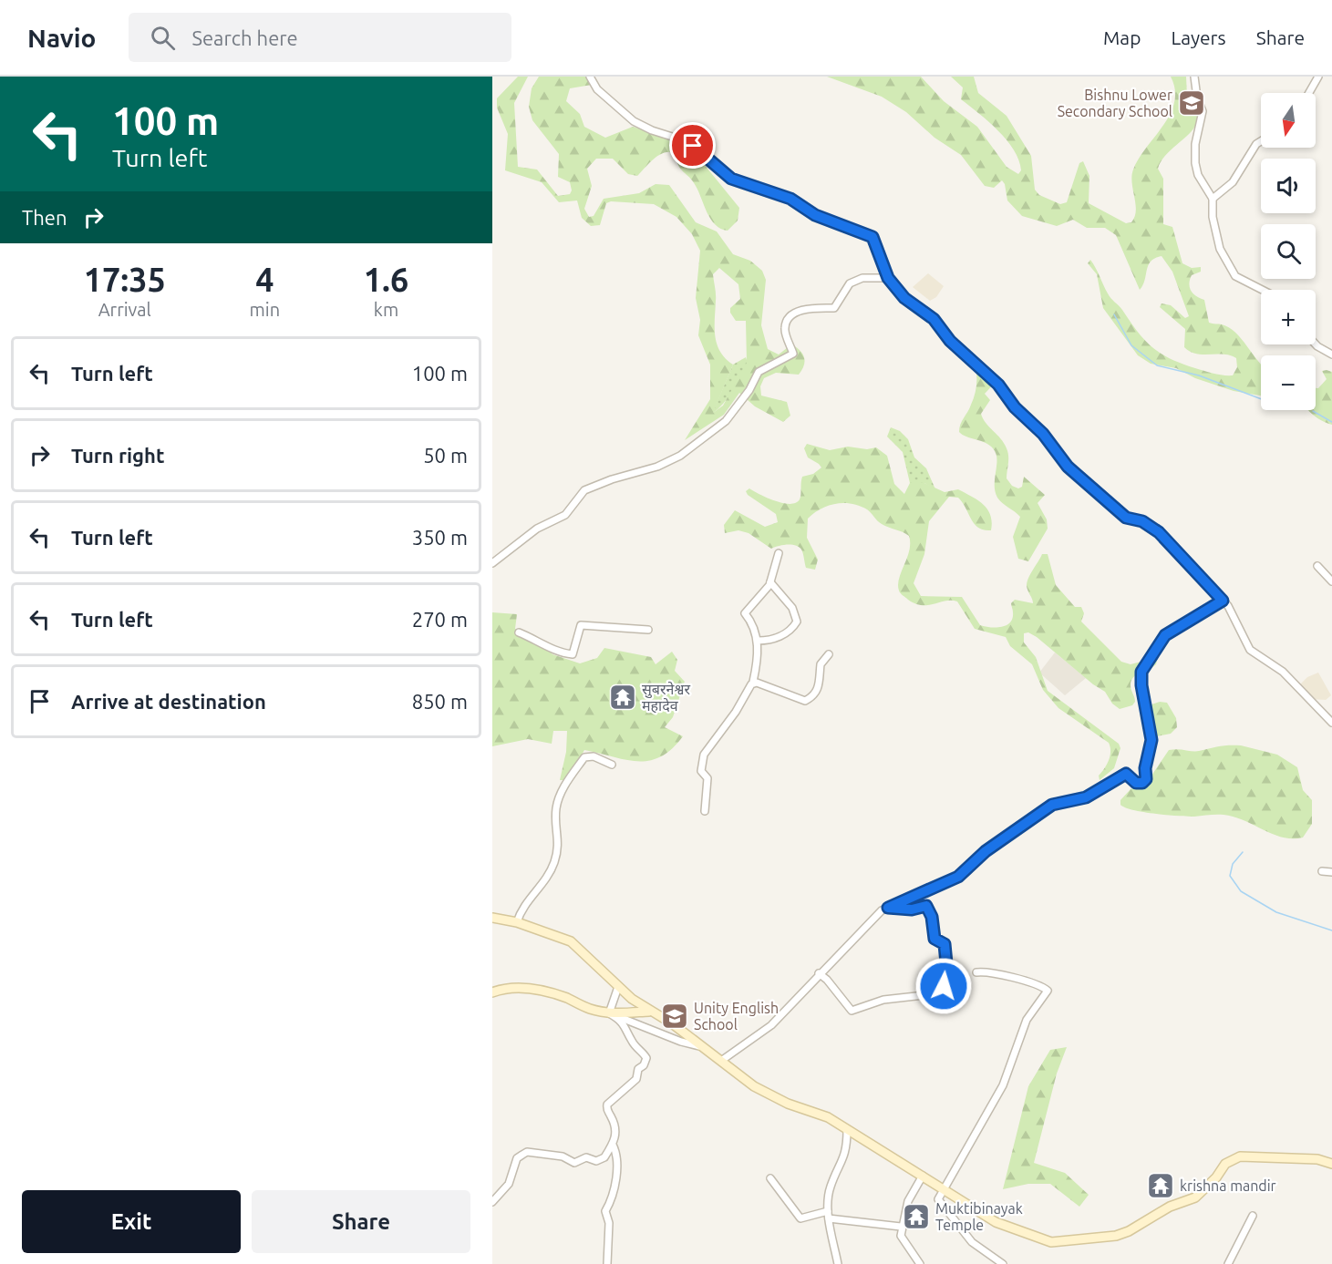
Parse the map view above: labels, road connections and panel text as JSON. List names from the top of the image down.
{
  "places": {
    "school or university": ["Bishnu Lower Secondary School", "Unity English School"],
    "temple": ["सुबरनेश्वर महादेव", "krishna mandir", "Muktibinayak Temple"]
  },
  "north": "bottom",
  "page": {
    "header": "Navio",
    "search": "Search here",
    "nav": ["Map", "Layers", "Share"],
    "turn": ["100 m", "Turn left"],
    "map_buttons": ["+", "−"],
    "then": "Then",
    "eta": [
      "17:35",
      "Arrival",
      "4",
      "min",
      "1.6",
      "km"
    ],
    "list": [
      {
        "name": "Turn left",
        "value": "100 m"
      },
      {
        "name": "Turn right",
        "value": "50 m"
      },
      {
        "name": "Turn left",
        "value": "350 m"
      },
      {
        "name": "Turn left",
        "value": "270 m"
      },
      {
        "name": "Arrive at destination",
        "value": "850 m"
      }
    ],
    "buttons": ["Exit", "Share"]
  }
}
